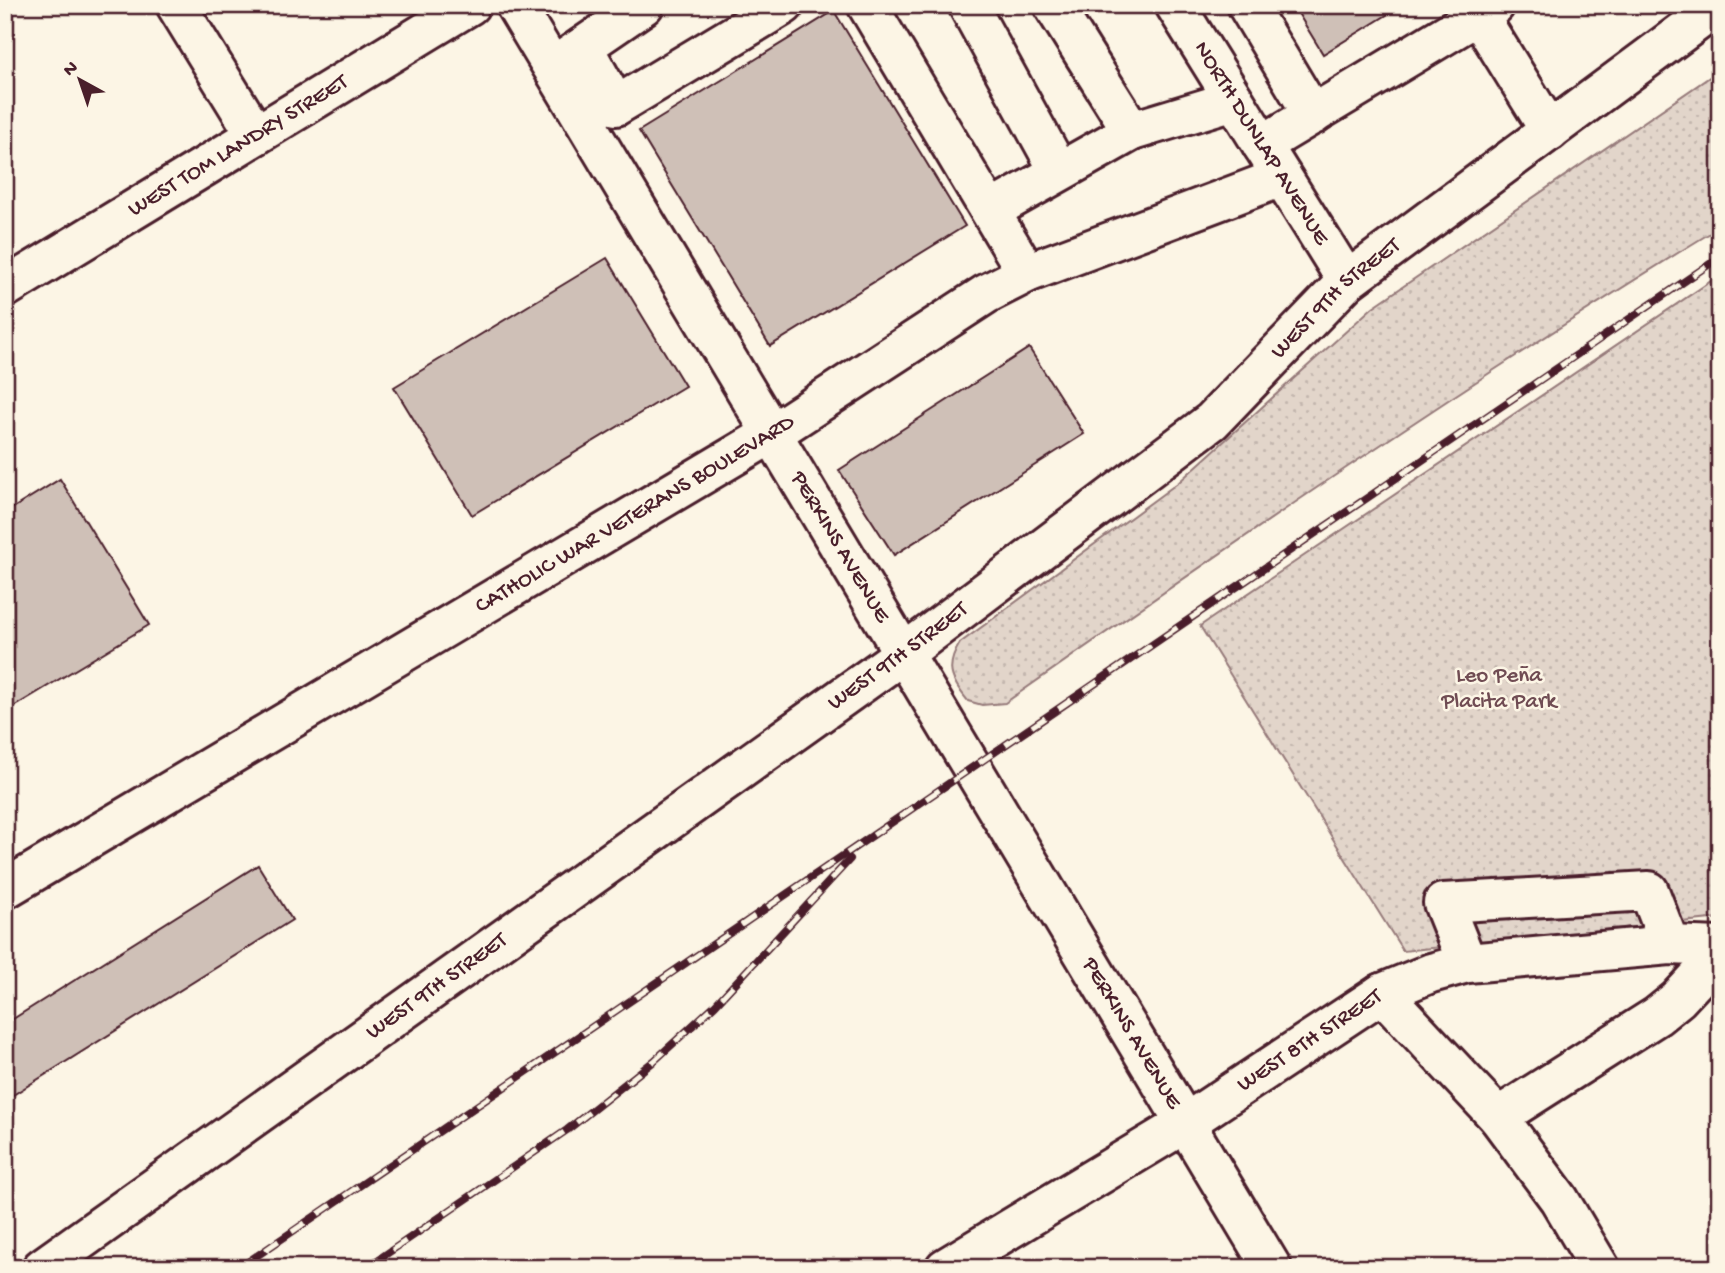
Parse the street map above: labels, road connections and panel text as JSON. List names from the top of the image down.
{
  "streets": {
    "street": [
      "NORTH DUNLAP AVENUE",
      "WEST TOM LANDRY STREET",
      "WEST 9TH STREET",
      "CATHOLIC WAR VETERANS BOULEVARD",
      "PERKINS AVENUE",
      "WEST 8TH STREET"
    ]
  },
  "crossings": [
    ["NORTH DUNLAP AVENUE", "WEST 9TH STREET"],
    ["NORTH DUNLAP AVENUE", "CATHOLIC WAR VETERANS BOULEVARD"],
    ["WEST 9TH STREET", "PERKINS AVENUE"],
    ["CATHOLIC WAR VETERANS BOULEVARD", "PERKINS AVENUE"],
    ["PERKINS AVENUE", "WEST 8TH STREET"]
  ],
  "parks": ["Leo Peña Placita Park"],
  "north": "top left"
}
